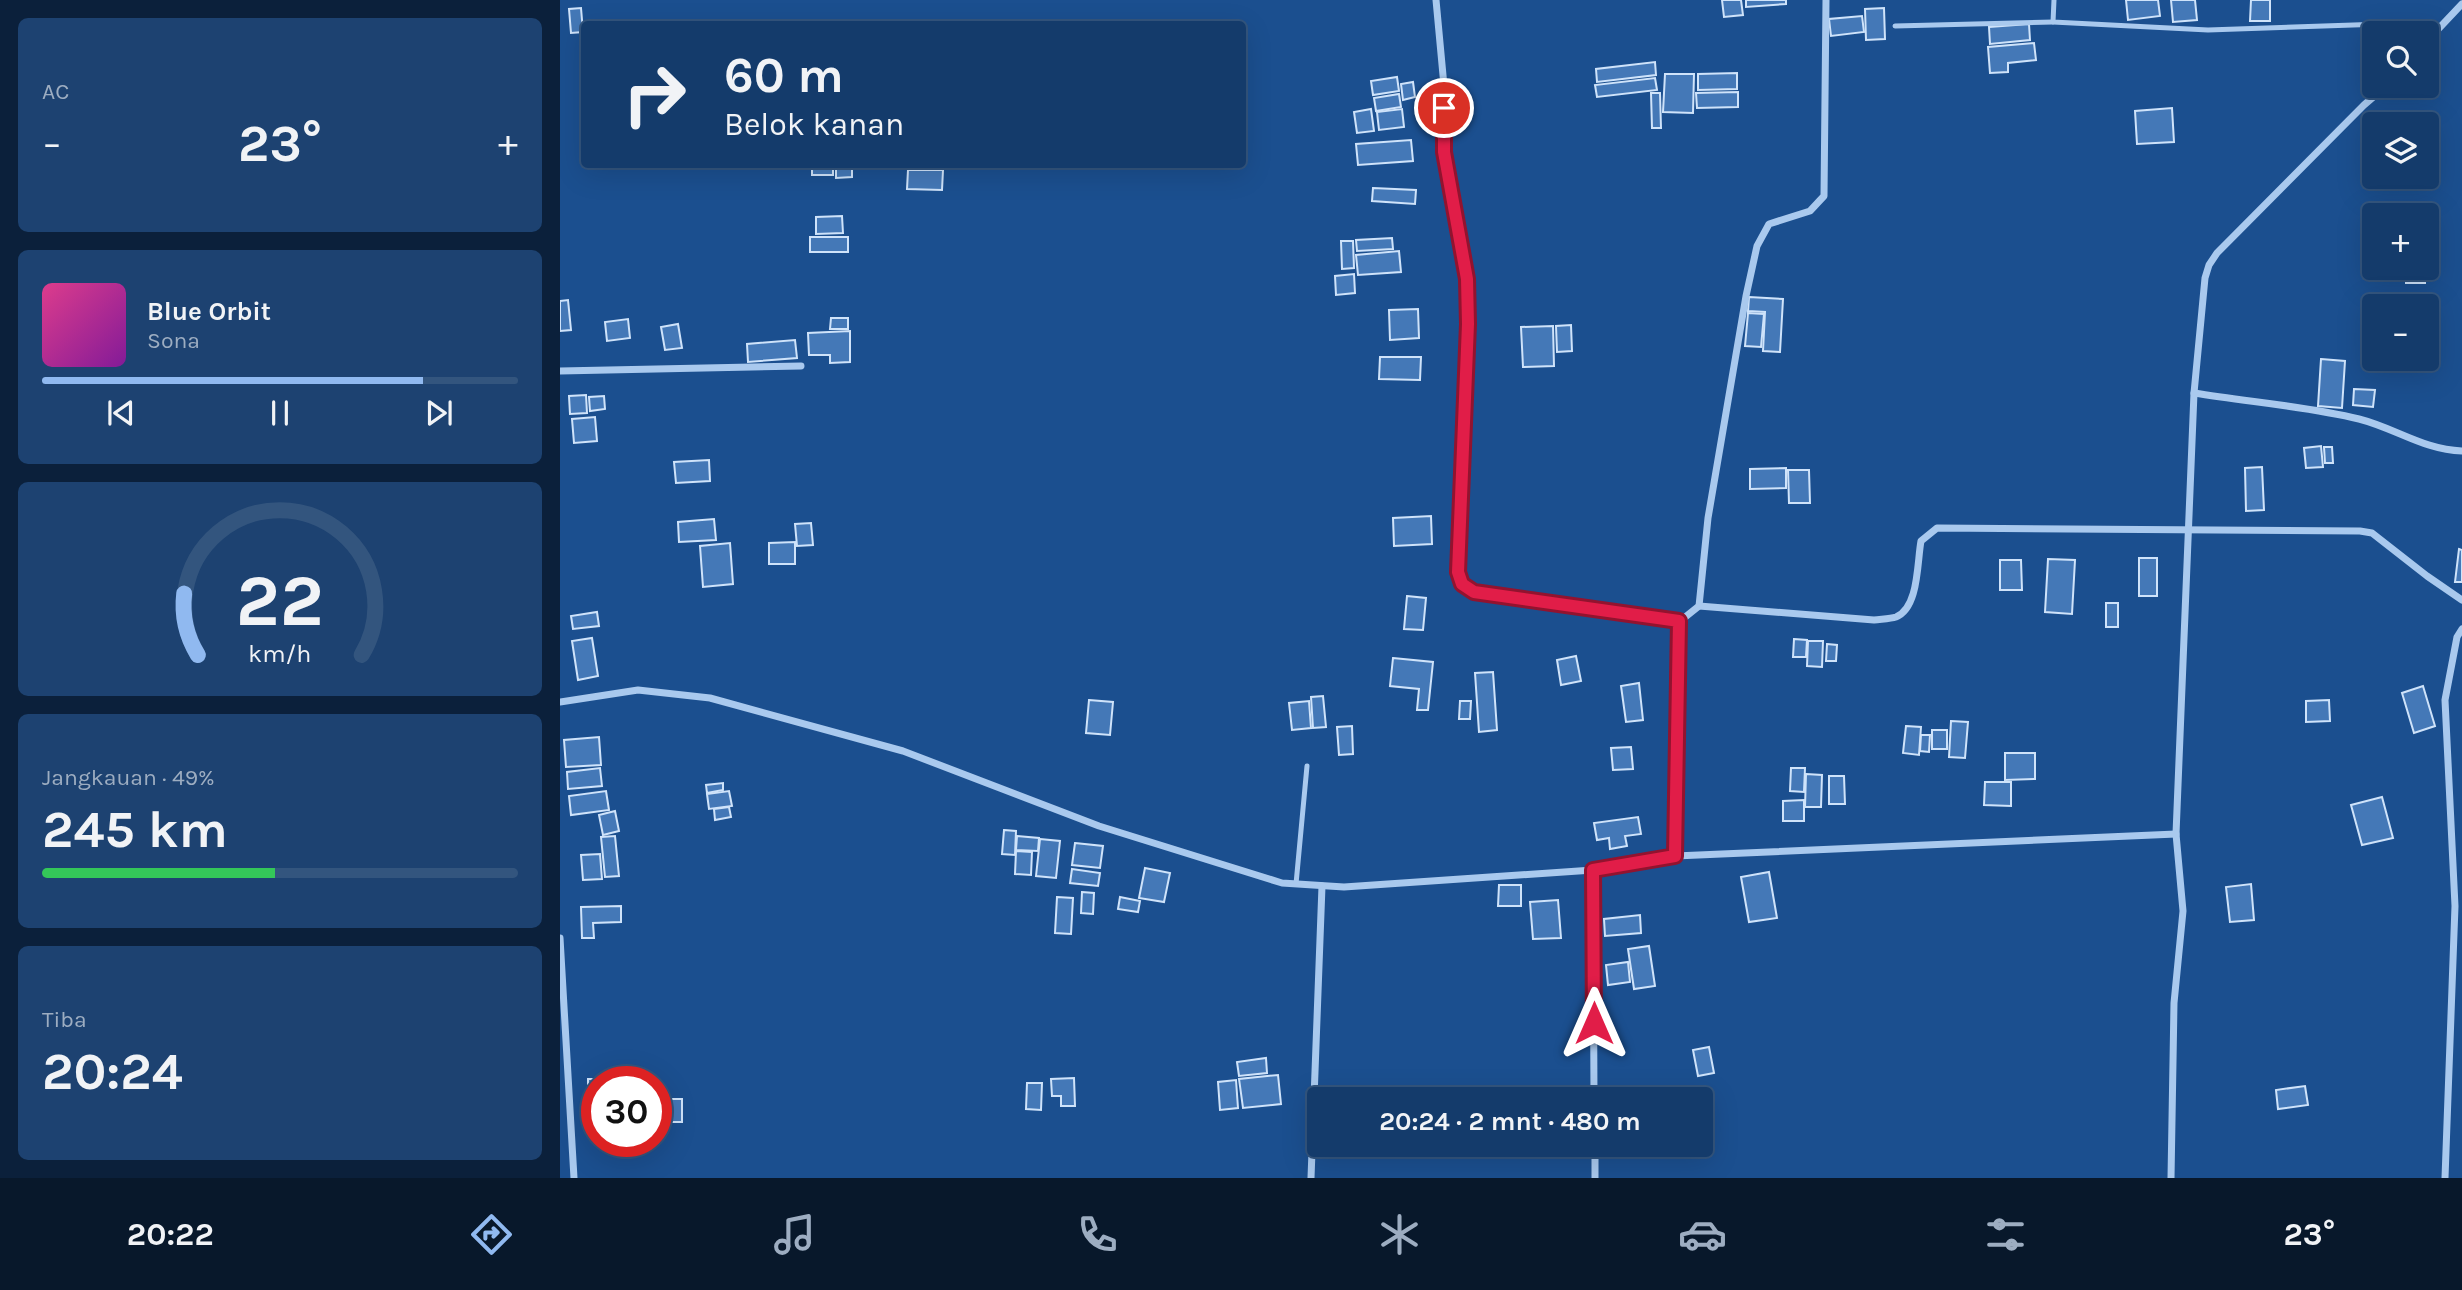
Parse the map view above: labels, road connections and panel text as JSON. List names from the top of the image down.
{
  "page": {
    "tile": [
      "AC",
      ["Jangkauan · 49%", "245 km"],
      ["Tiba", "20:24"]
    ],
    "map_buttons": ["+", "−"],
    "turn": ["60 m", "Belok kanan"],
    "heat": ["−", "23°", "+"],
    "song": ["Blue Orbit", "Sona"],
    "limit": "30",
    "trip": "20:24 · 2 mnt · 480 m",
    "tabs": ["20:22", "23°"],
    "gauge": ["22", "km/h"]
  }
}
